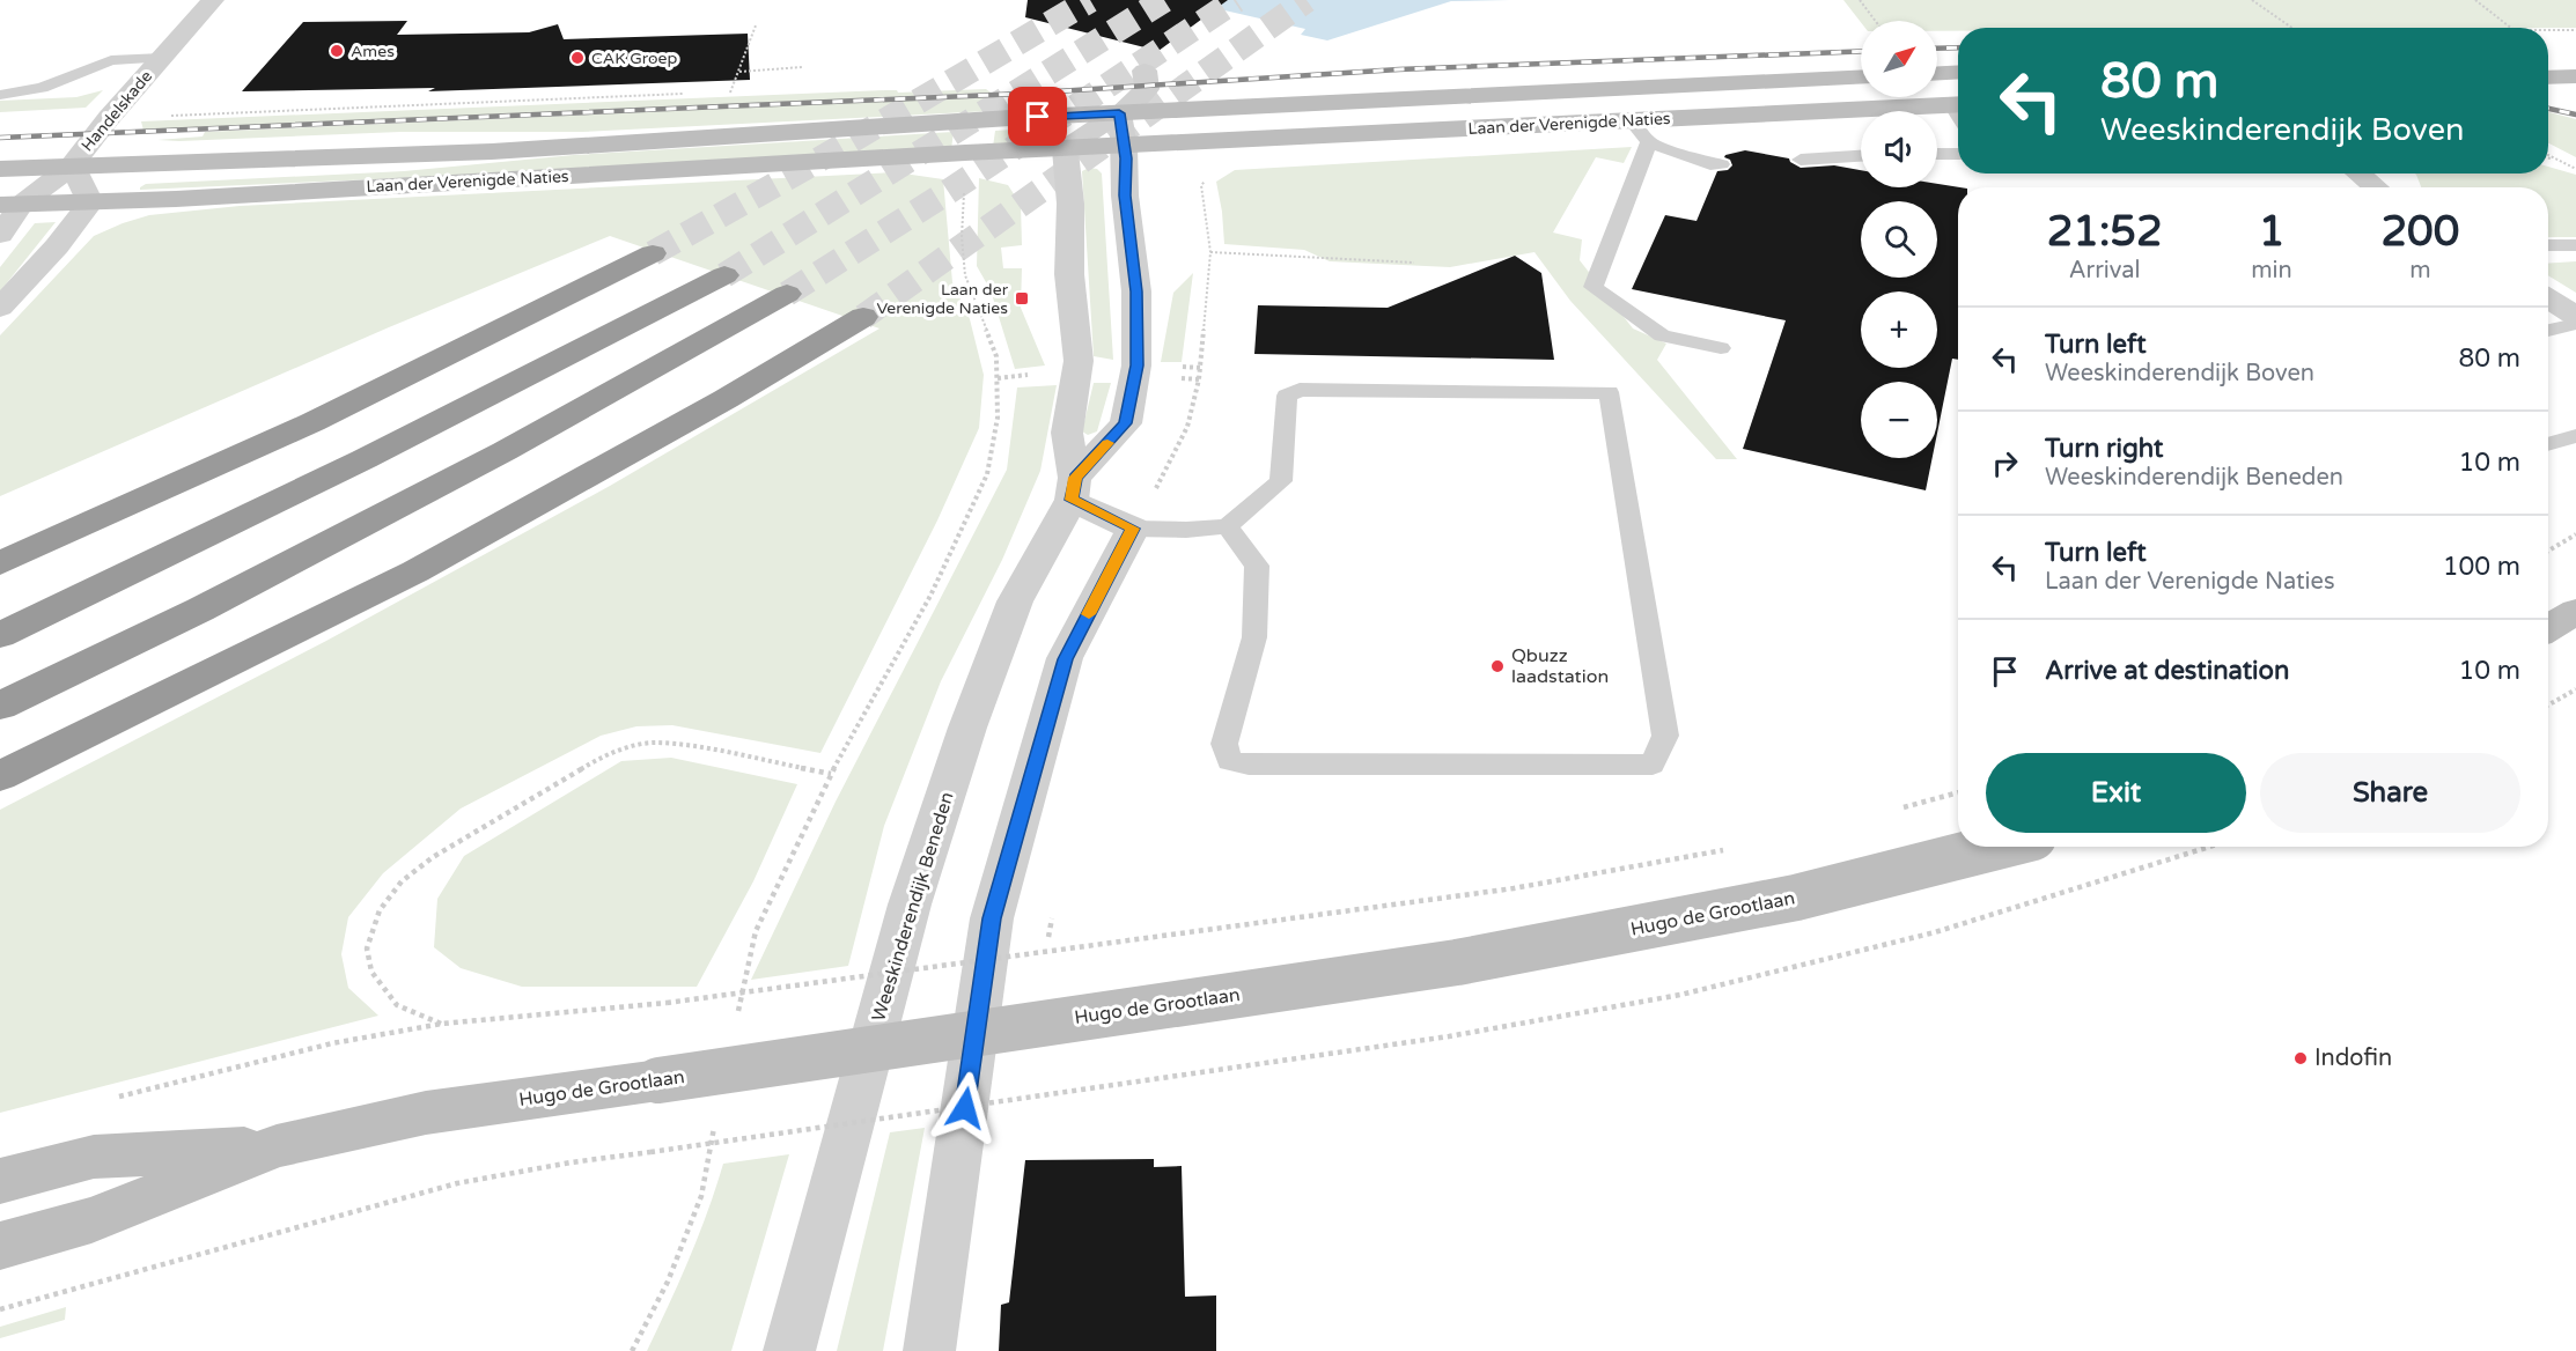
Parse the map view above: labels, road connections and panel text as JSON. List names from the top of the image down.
{
  "streets": {
    "main road": ["Laan der Verenigde Naties", "Hugo de Grootlaan"],
    "street": ["Handelskade", "Weeskinderendijk Beneden"]
  },
  "crossings": [
    ["Handelskade", "Laan der Verenigde Naties"],
    ["Laan der Verenigde Naties", "Weeskinderendijk Beneden"]
  ],
  "places": {
    "other": [
      "Ames",
      "CAK Groep",
      "Qbuzz laadstation",
      "Indofin"
    ],
    "transit": ["Laan der Verenigde Naties"]
  },
  "north": "top right",
  "page": {
    "map_buttons": ["+", "−"],
    "turn": ["80 m", "Weeskinderendijk Boven"],
    "eta": [
      "21:52",
      "Arrival",
      "1",
      "min",
      "200",
      "m"
    ],
    "list": [
      {
        "name": "Turn left",
        "note": "Weeskinderendijk Boven",
        "value": "80 m"
      },
      {
        "name": "Turn right",
        "note": "Weeskinderendijk Beneden",
        "value": "10 m"
      },
      {
        "name": "Turn left",
        "note": "Laan der Verenigde Naties",
        "value": "100 m"
      },
      {
        "name": "Arrive at destination",
        "value": "10 m"
      }
    ],
    "buttons": ["Exit", "Share"]
  }
}
